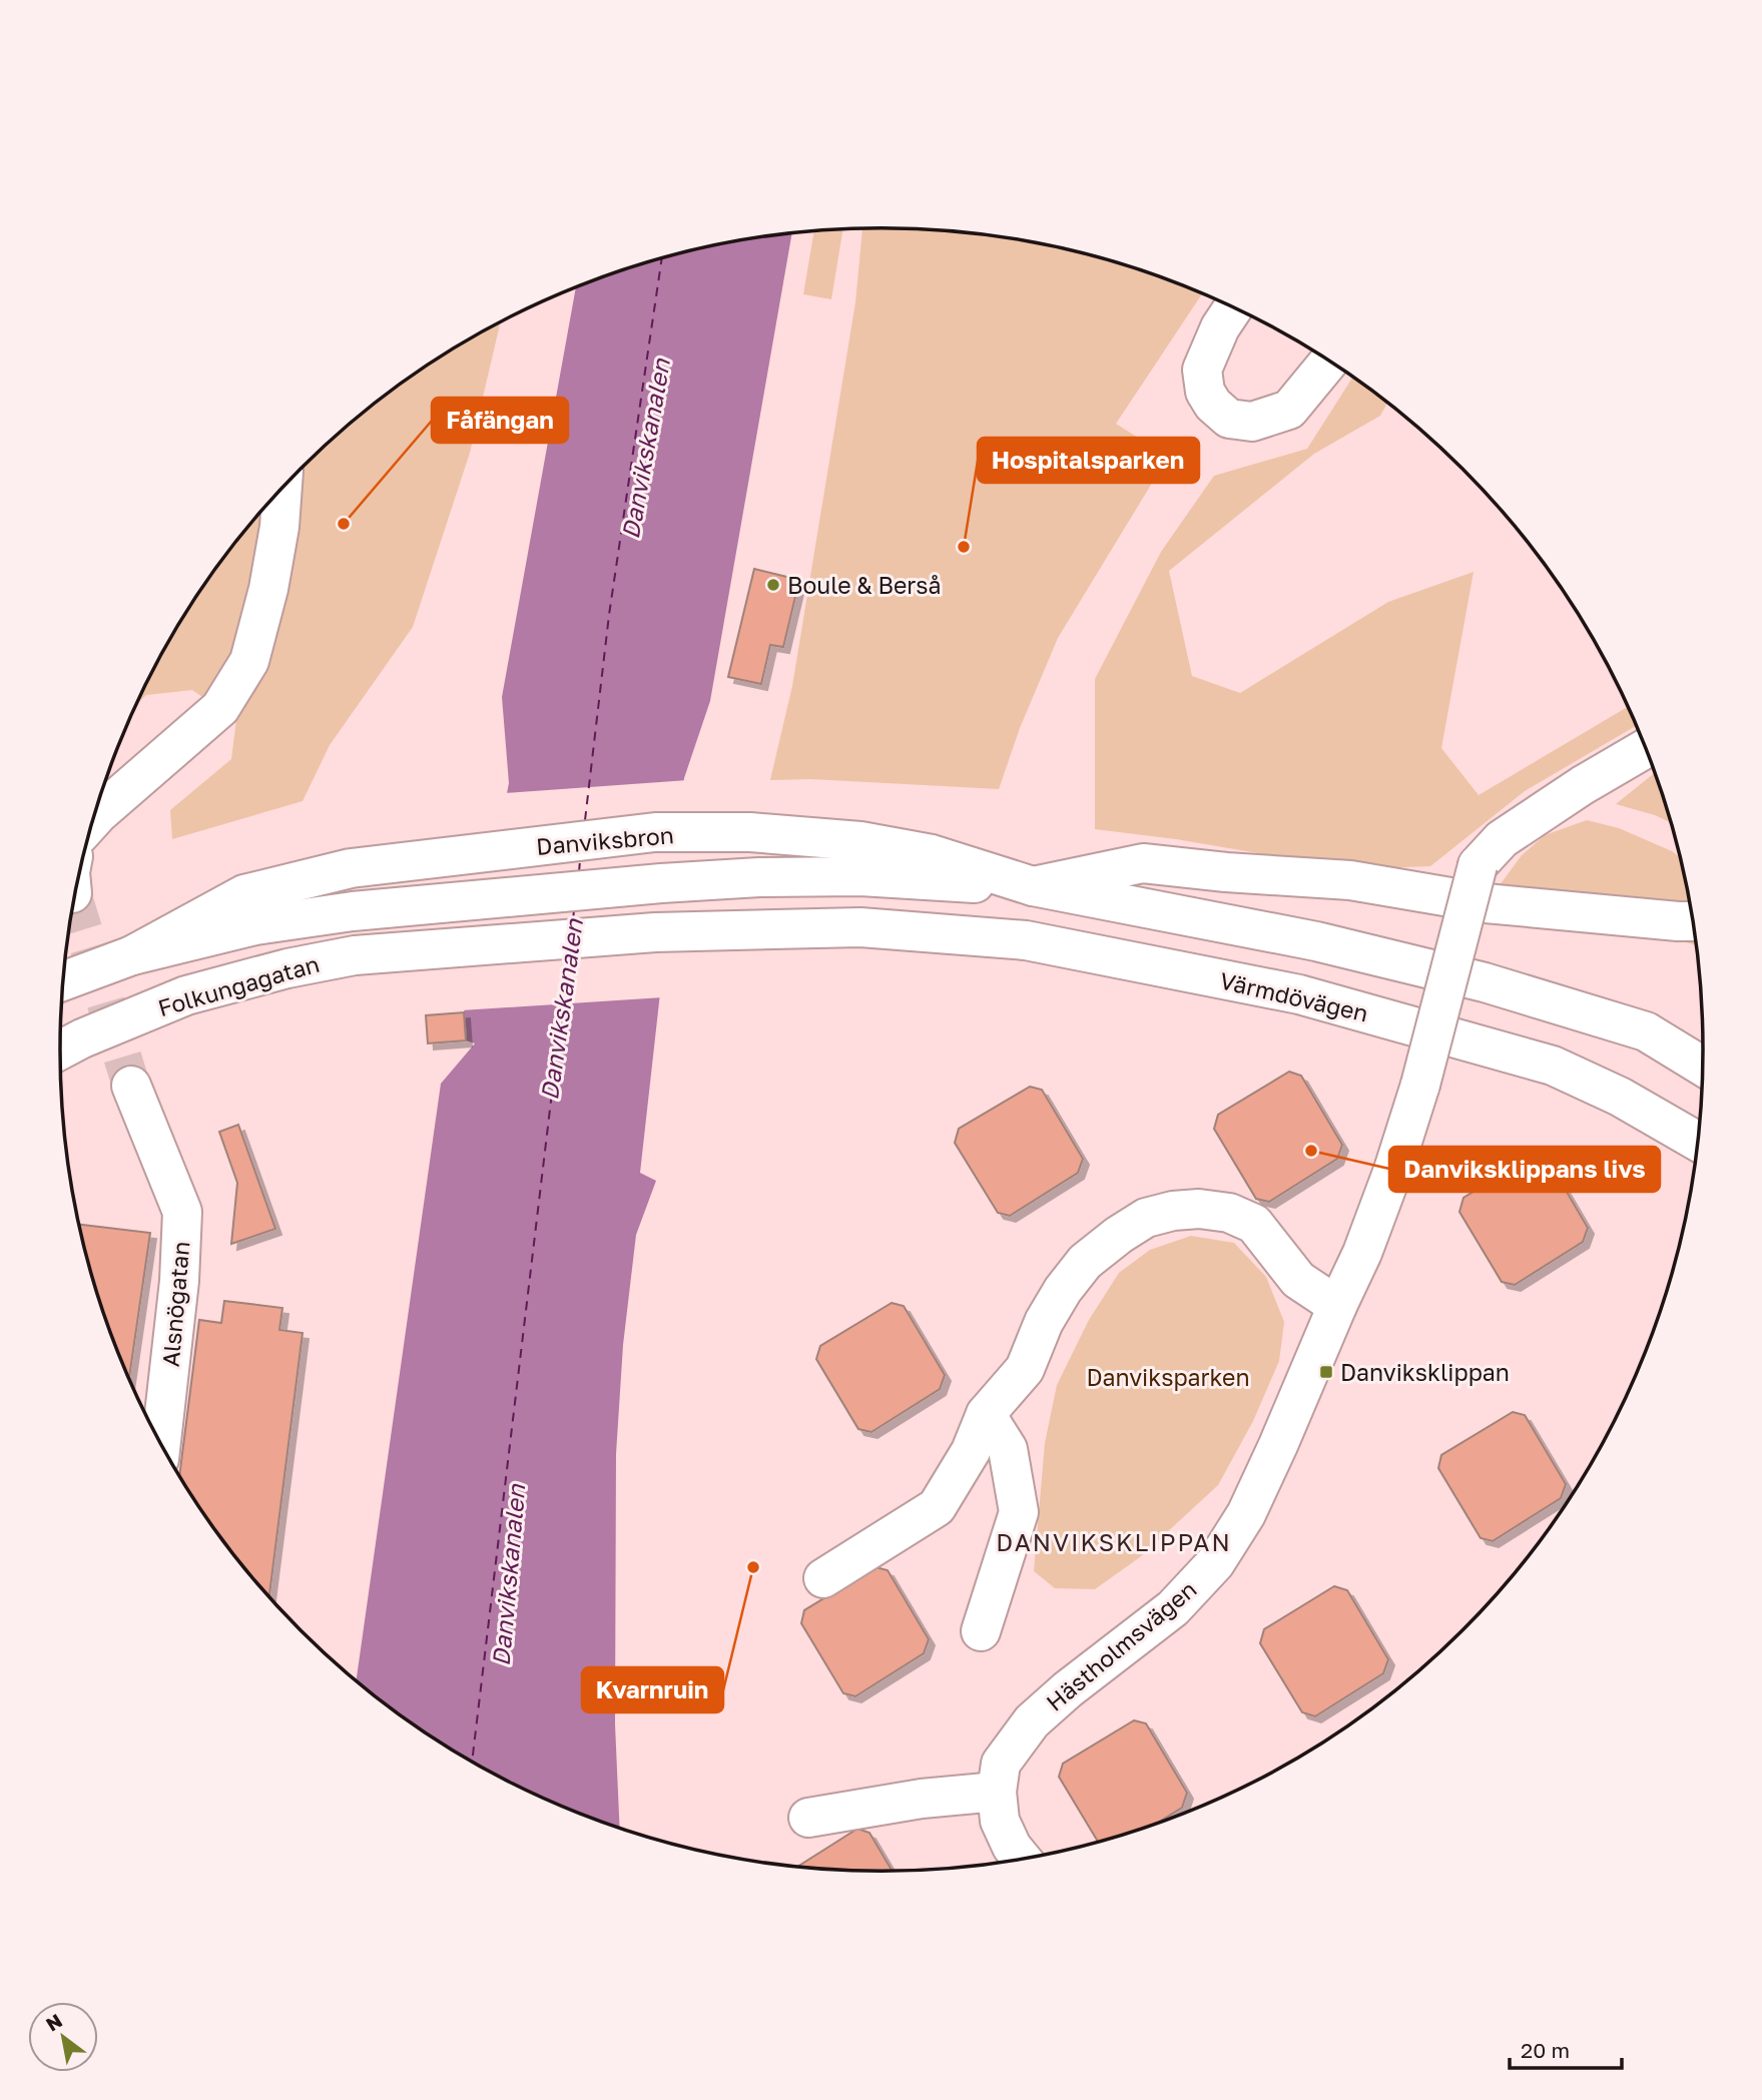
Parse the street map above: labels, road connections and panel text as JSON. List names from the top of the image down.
{
  "streets": {
    "main road": [
      "Danviksbron",
      "Folkungagatan",
      "Värmdövägen",
      "Alsnögatan",
      "Hästholmsvägen"
    ]
  },
  "crossings": [
    ["Danviksbron", "Folkungagatan"],
    ["Folkungagatan", "Värmdövägen"]
  ],
  "districts": ["DANVIKSKLIPPAN"],
  "water": ["Danvikskanalen"],
  "parks": ["Danviksparken"],
  "places": {
    "other": [
      "Fåfängan",
      "Hospitalsparken",
      "Boule & Berså",
      "Danviksklippans livs",
      "Kvarnruin"
    ],
    "transit": ["Danviksklippan"]
  },
  "scale_bar": "20 m",
  "north": "top left"
}
